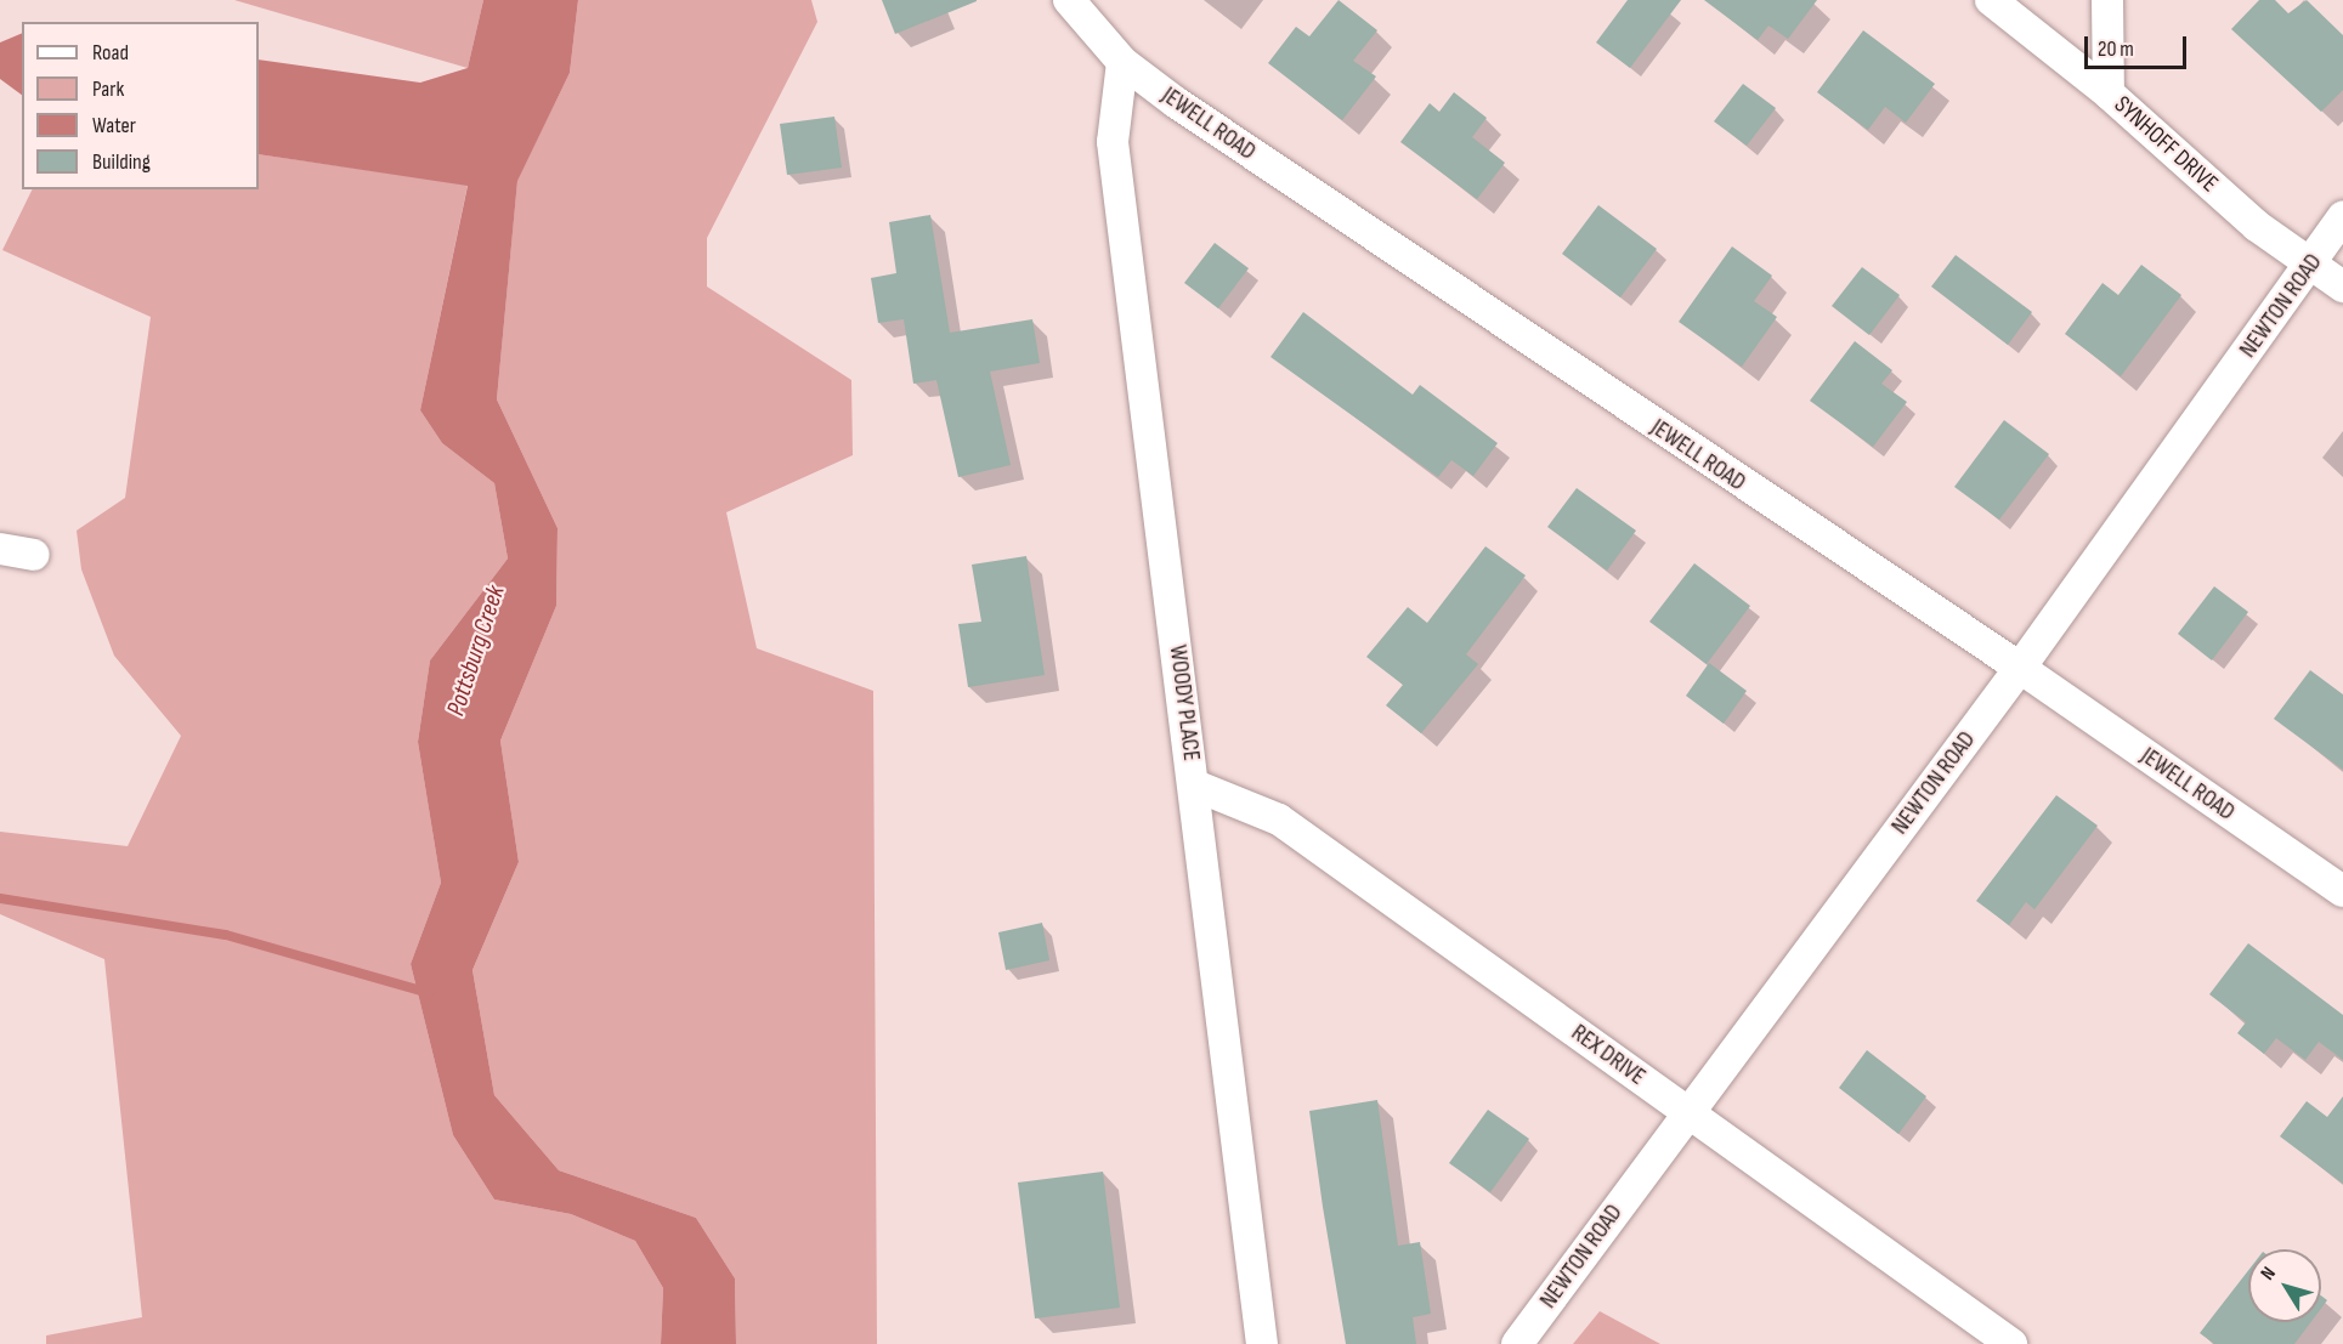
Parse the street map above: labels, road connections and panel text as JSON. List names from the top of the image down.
{
  "streets": {
    "street": [
      "JEWELL ROAD",
      "SYNHOFF DRIVE",
      "NEWTON ROAD",
      "WOODY PLACE",
      "REX DRIVE"
    ]
  },
  "crossings": [
    ["JEWELL ROAD", "NEWTON ROAD"],
    ["JEWELL ROAD", "WOODY PLACE"],
    ["SYNHOFF DRIVE", "NEWTON ROAD"],
    ["NEWTON ROAD", "REX DRIVE"],
    ["WOODY PLACE", "REX DRIVE"]
  ],
  "water": ["Pottsburg Creek"],
  "legend": [
    "Road",
    "Park",
    "Water",
    "Building"
  ],
  "scale_bar": "20 m",
  "north": "top left"
}
